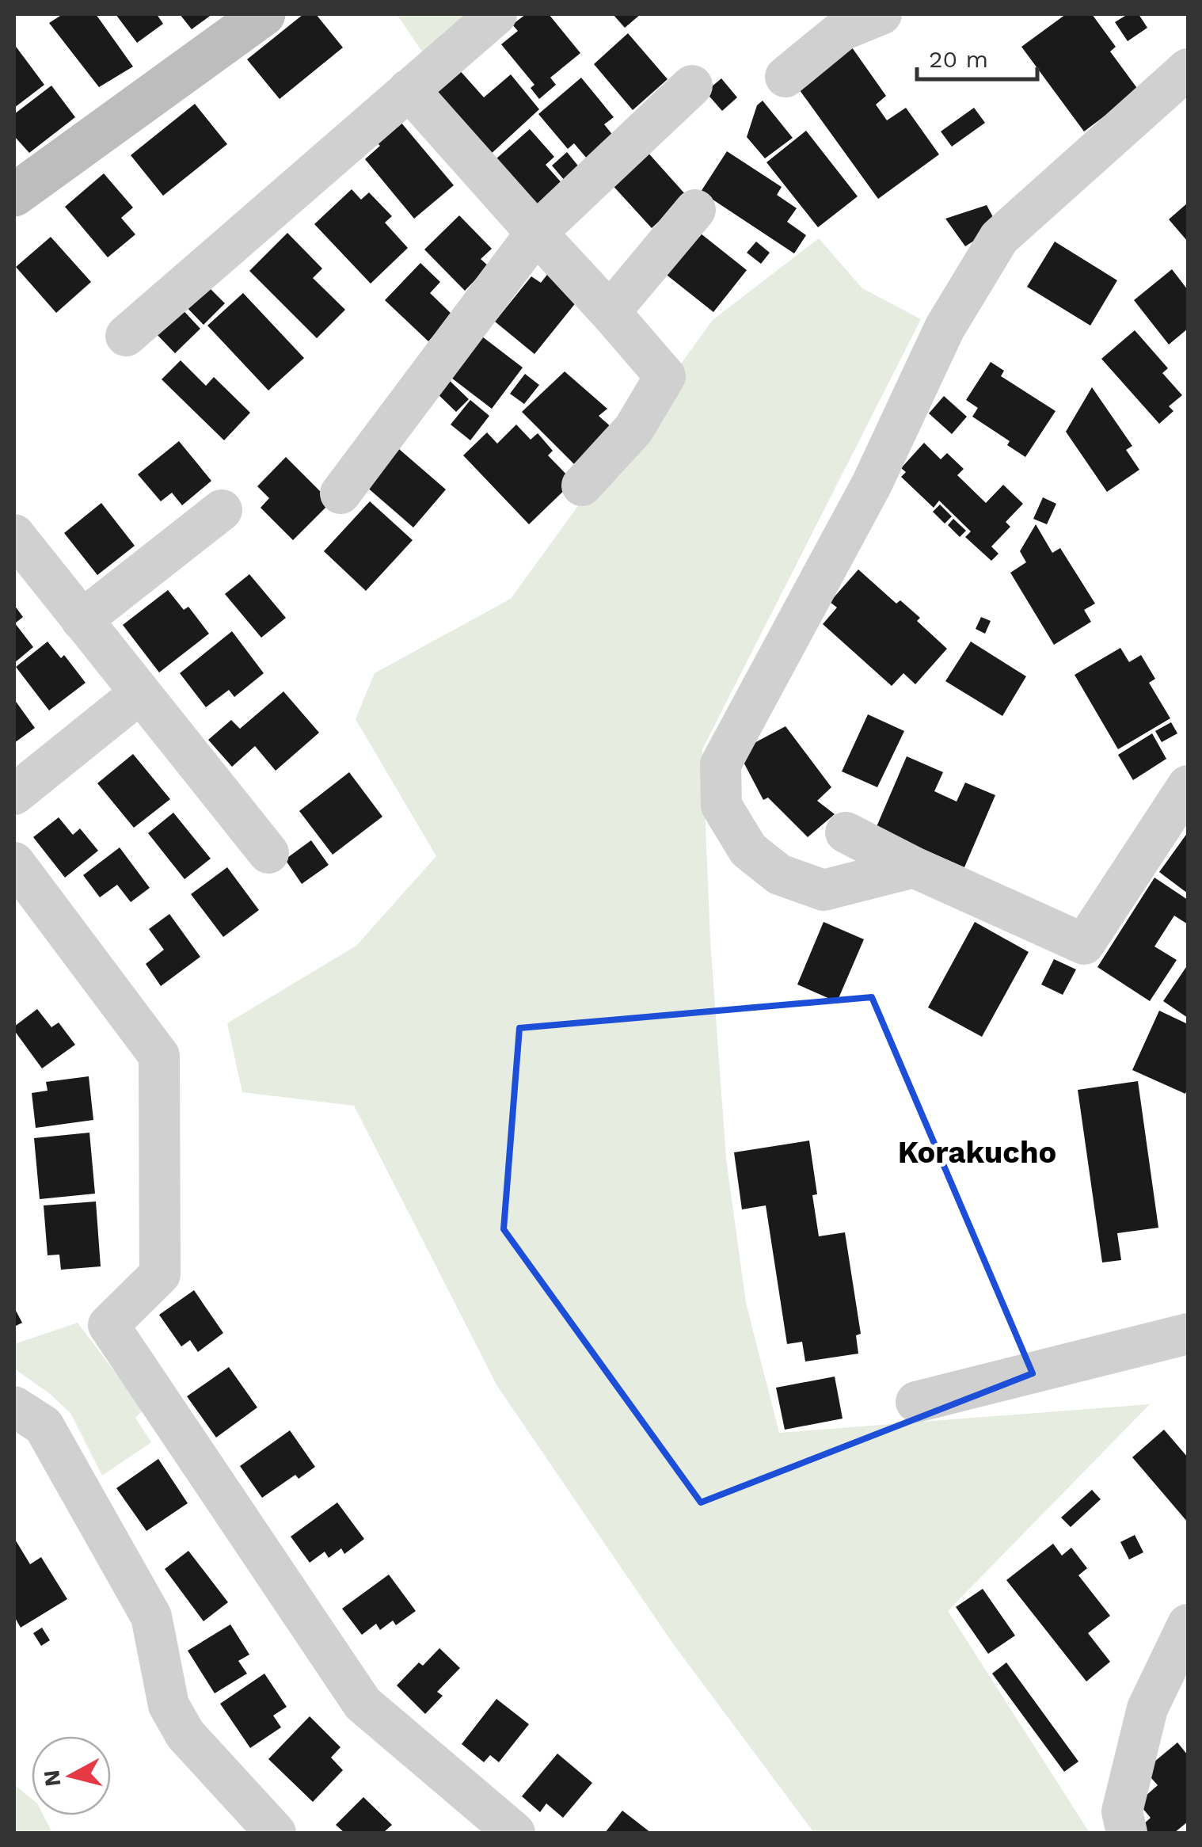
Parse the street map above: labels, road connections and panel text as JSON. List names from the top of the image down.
{
  "districts": ["Korakucho"],
  "scale_bar": "20 m",
  "north": "left"
}
